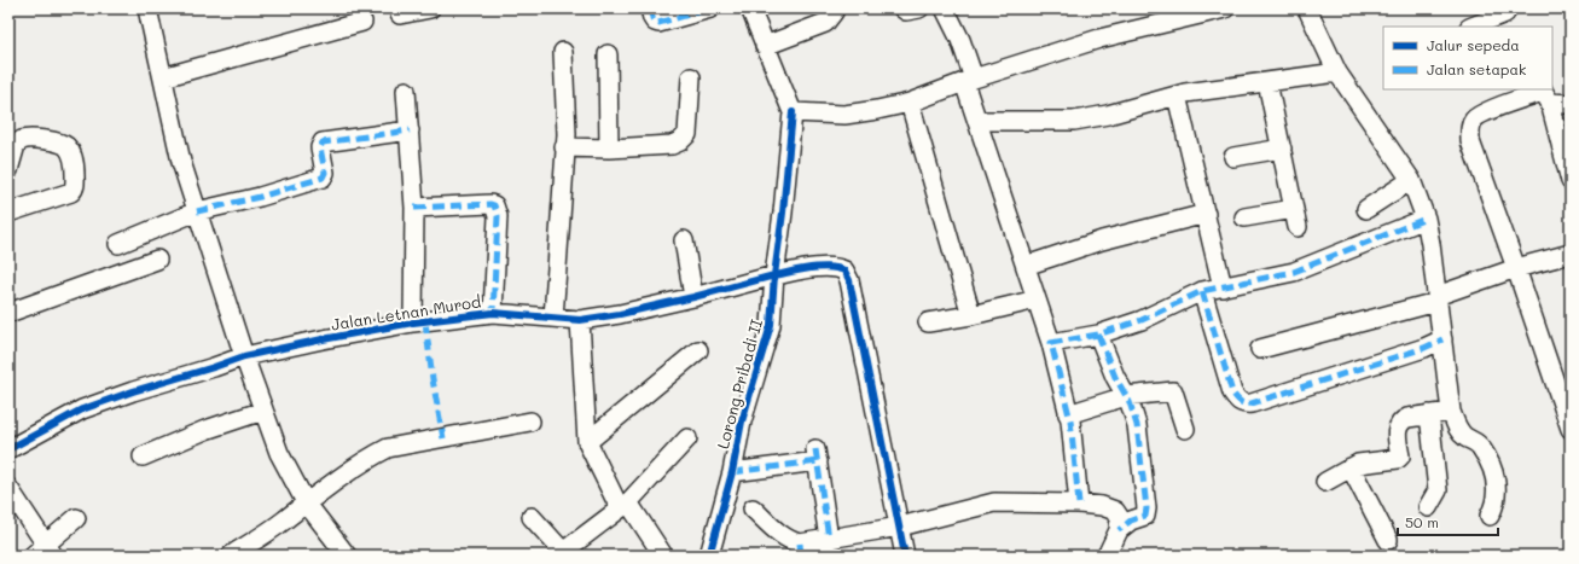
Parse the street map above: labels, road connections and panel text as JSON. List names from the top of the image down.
{
  "streets": {
    "street": ["Jalan Letnan Murod", "Lorong Pribadi II"]
  },
  "crossings": [
    ["Jalan Letnan Murod", "Lorong Pribadi II"]
  ],
  "legend": ["Jalur sepeda", "Jalan setapak"],
  "scale_bar": "50 m"
}
